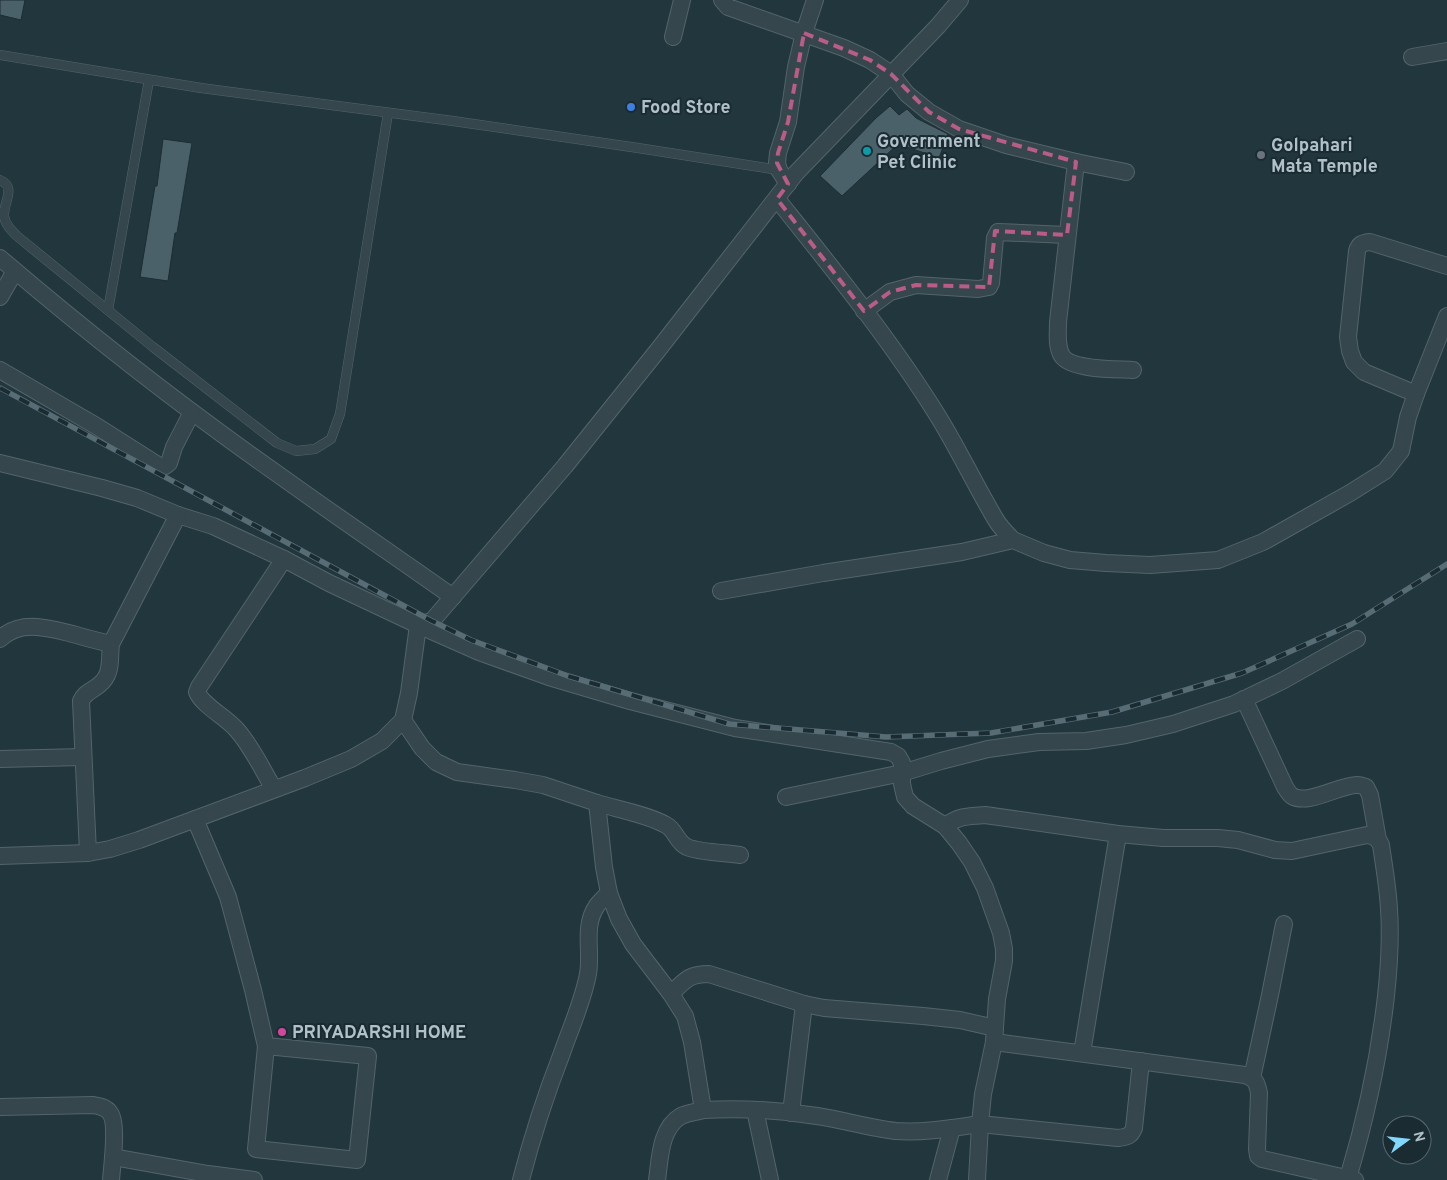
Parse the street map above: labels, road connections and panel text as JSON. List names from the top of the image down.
{
  "places": [
    "Food Store",
    "Government Pet Clinic",
    "Golpahari Mata Temple",
    "PRIYADARSHI HOME"
  ],
  "north": "right"
}
